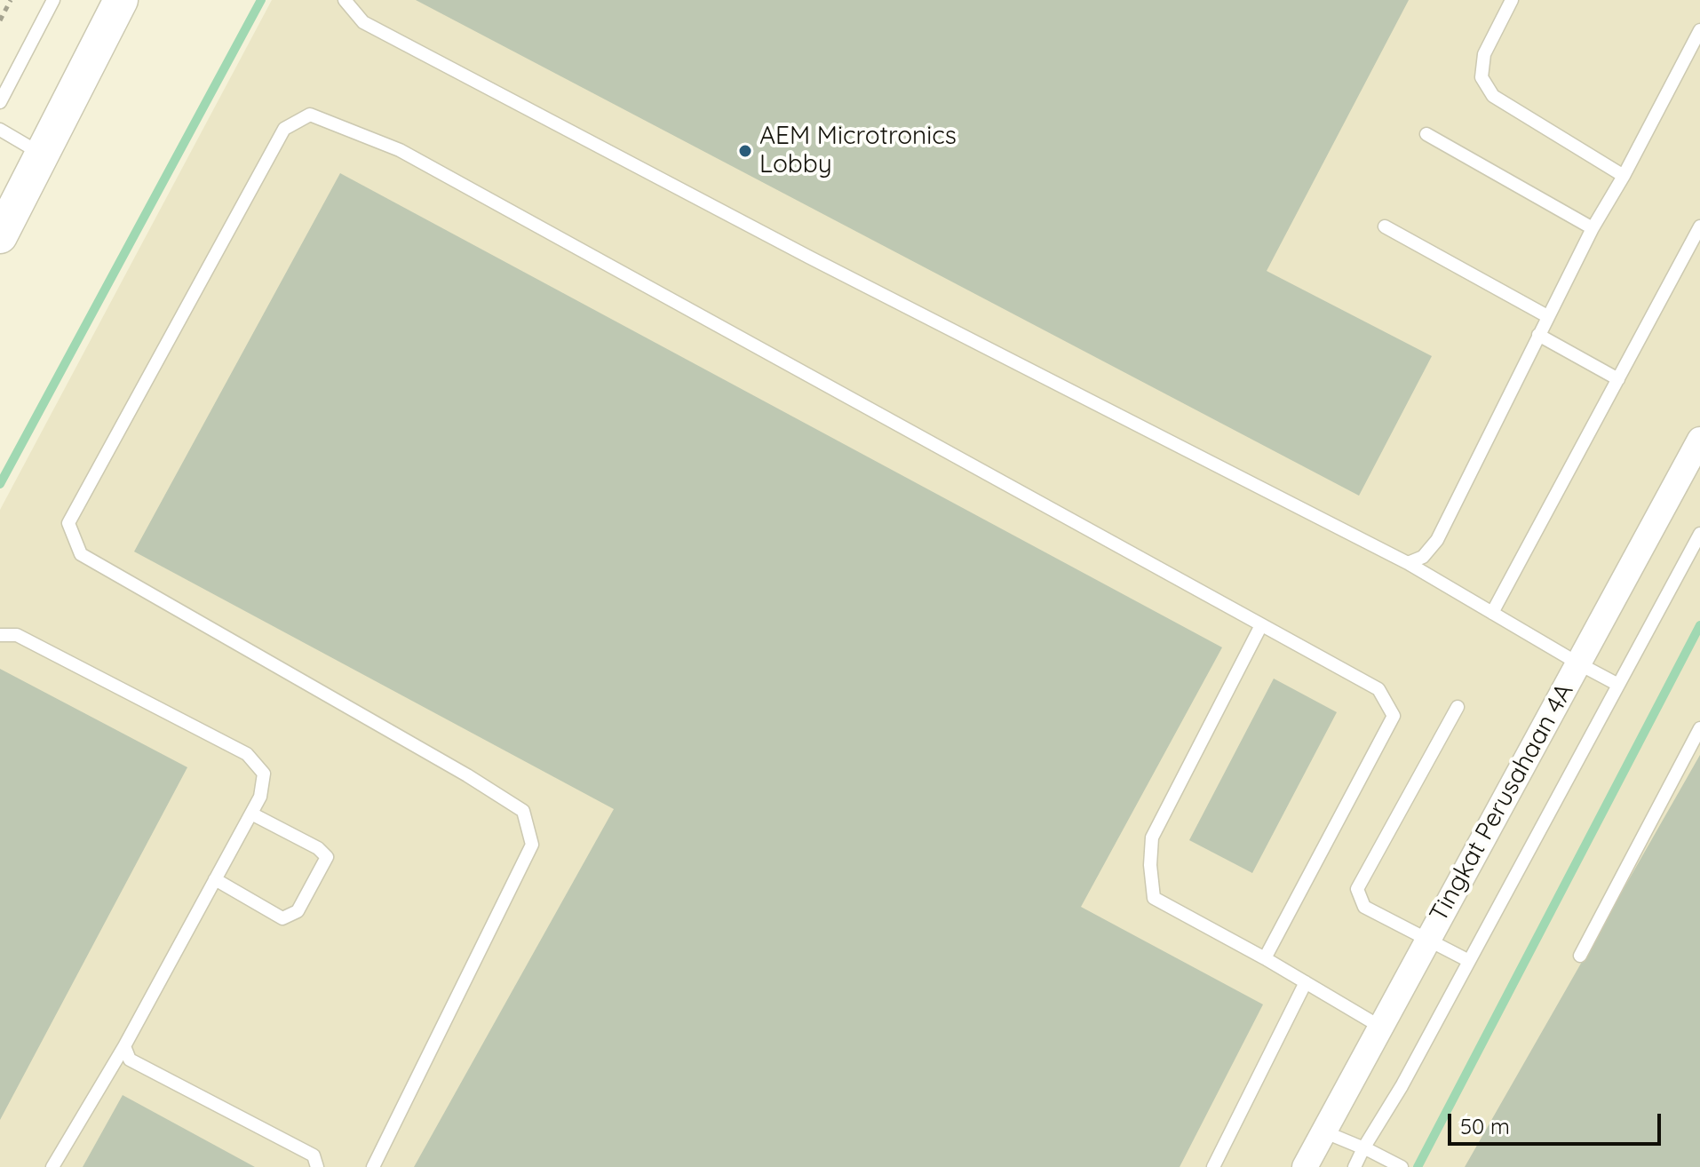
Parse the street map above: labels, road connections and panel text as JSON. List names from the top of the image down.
{
  "streets": {
    "street": ["Tingkat Perusahaan 4A"]
  },
  "places": ["AEM Microtronics Lobby"],
  "scale_bar": "50 m"
}
